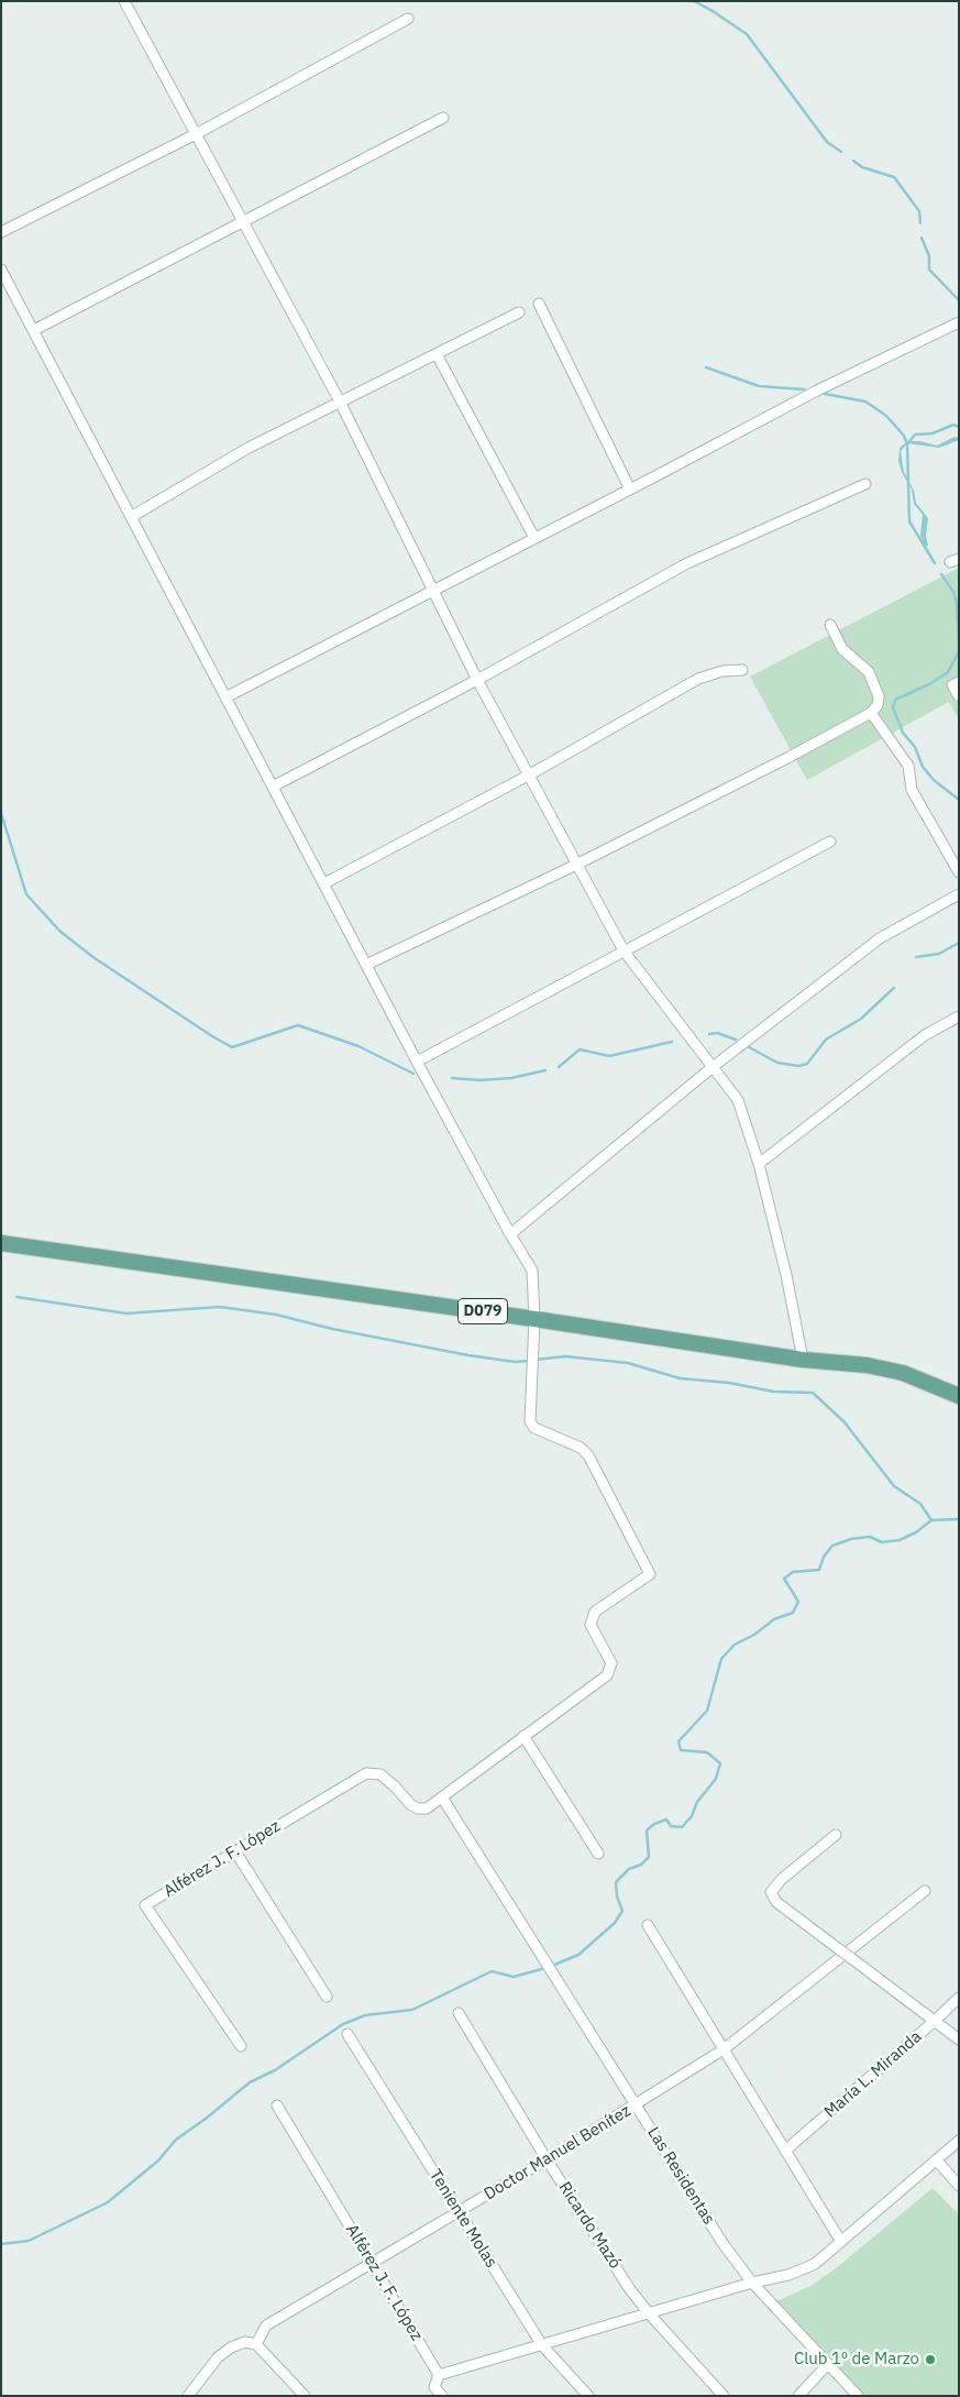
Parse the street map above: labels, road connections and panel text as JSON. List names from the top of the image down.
{
  "streets": {
    "main road": ["D079"],
    "street": [
      "Alférez J. F. López",
      "María L. Miranda",
      "Doctor Manuel Benítez",
      "Las Residentas",
      "Teniente Molas",
      "Ricardo Mazó"
    ]
  },
  "crossings": [
    ["Alférez J. F. López", "Doctor Manuel Benítez"],
    ["Alférez J. F. López", "Las Residentas"],
    ["Doctor Manuel Benítez", "Las Residentas"],
    ["Doctor Manuel Benítez", "Teniente Molas"],
    ["Doctor Manuel Benítez", "Ricardo Mazó"]
  ],
  "places": ["Club 1º de Marzo"]
}
